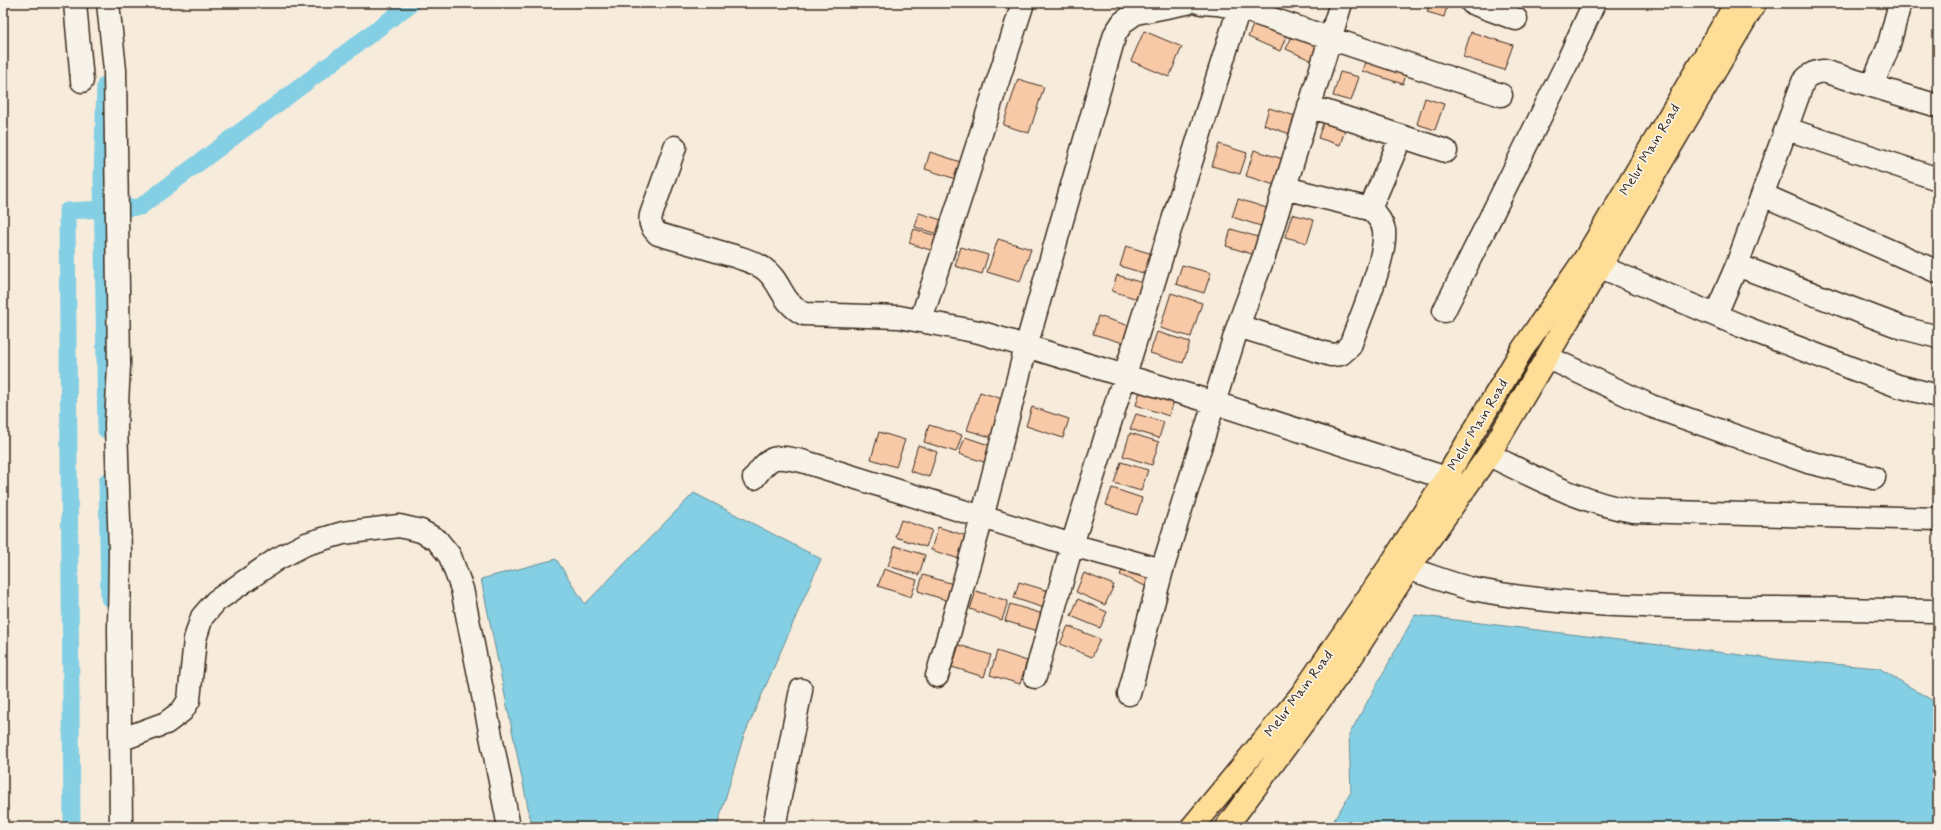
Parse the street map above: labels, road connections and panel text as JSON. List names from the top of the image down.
{
  "streets": {
    "main road": ["Melur Main Road"]
  }
}
